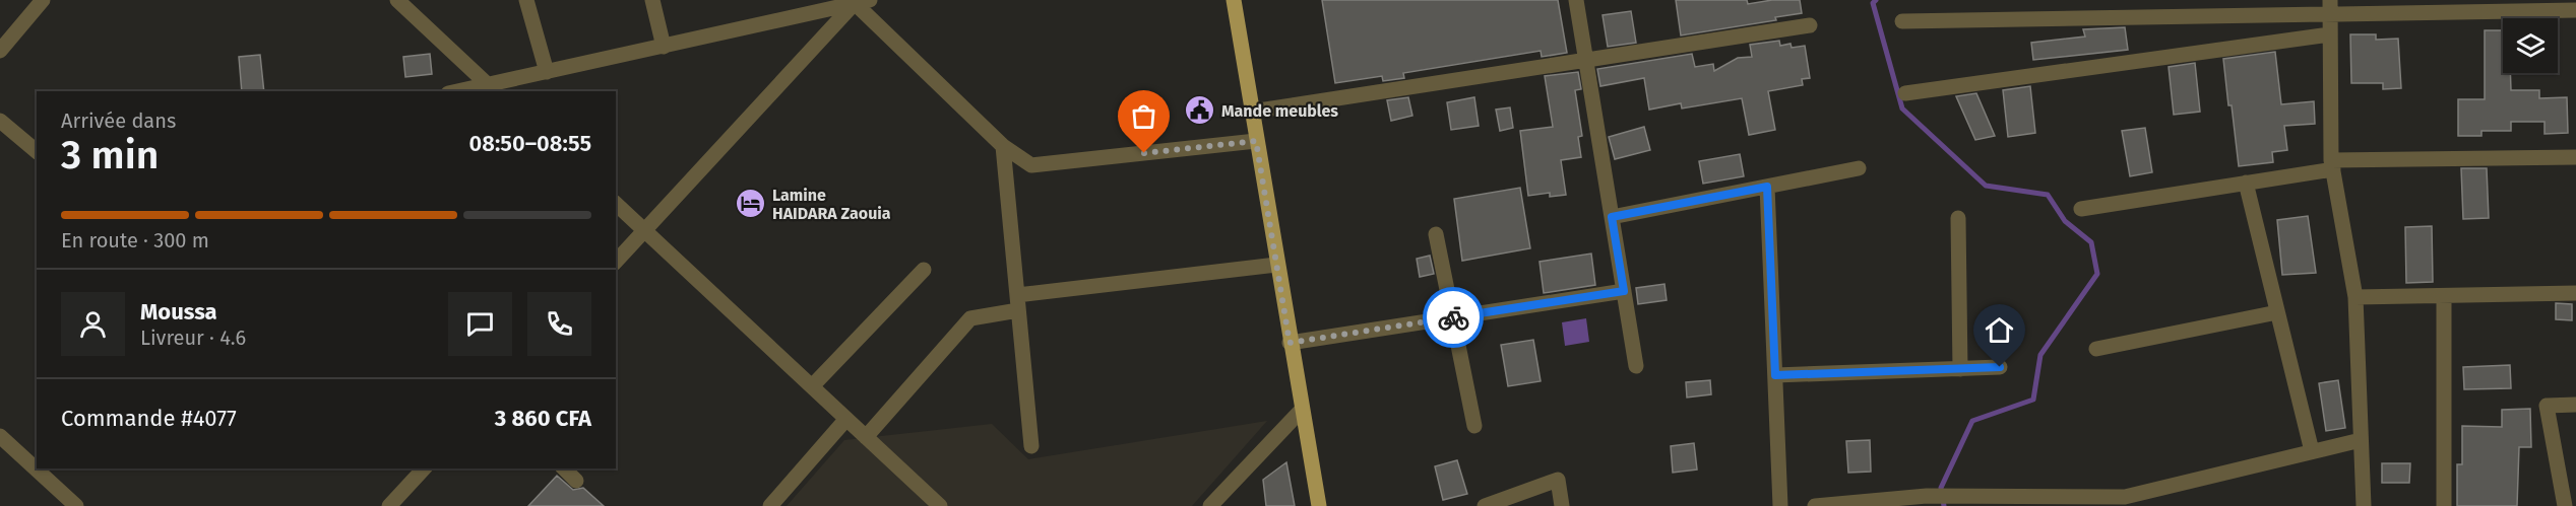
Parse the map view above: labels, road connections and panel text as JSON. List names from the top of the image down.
{
  "places": {
    "public building": ["Mande meubles"],
    "hotel": ["Lamine HAIDARA Zaouia"]
  },
  "page": {
    "heading": ["3 min", "Arrivée dans", "08:50–08:55"],
    "panel": [
      "Moussa",
      "Livreur · 4.6",
      "Commande #4077",
      "3 860 CFA"
    ],
    "bar": "En route · 300 m"
  }
}
